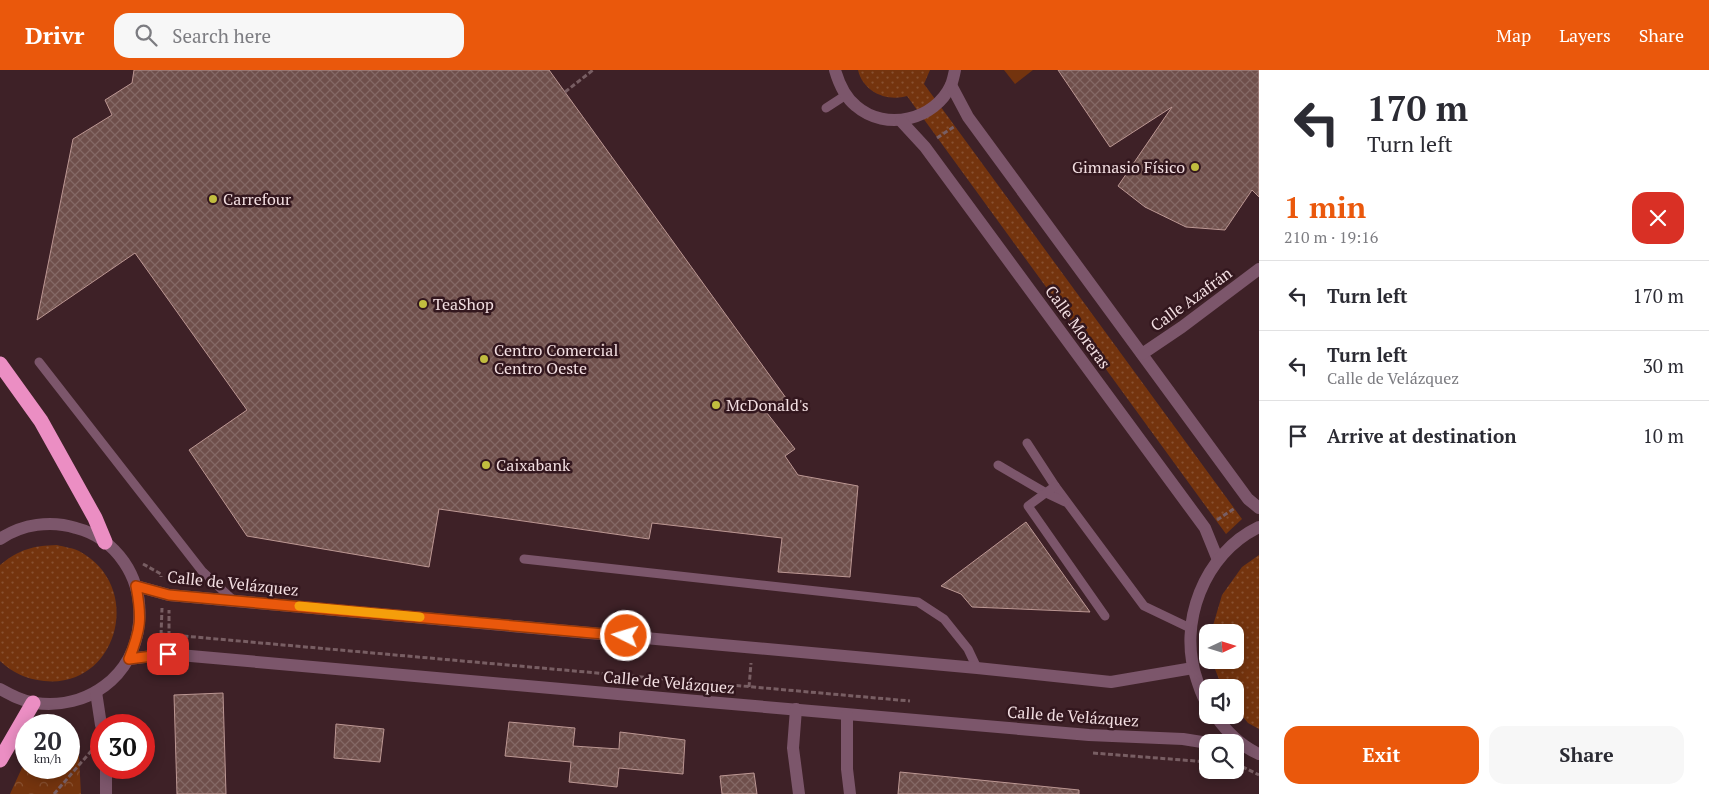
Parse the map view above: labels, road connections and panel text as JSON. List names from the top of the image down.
{
  "streets": {
    "street": ["Calle Azafrán", "Calle Moreras", "Calle de Velázquez"]
  },
  "places": [
    "Gimnasio Físico",
    "Carrefour",
    "TeaShop",
    "Centro Comercial Centro Oeste",
    "McDonald's",
    "Caixabank"
  ],
  "north": "right",
  "page": {
    "header": "Drivr",
    "search": "Search here",
    "nav": ["Map", "Layers", "Share"],
    "turn": ["170 m", "Turn left"],
    "heading": ["1 min", "210 m · 19:16"],
    "list": [
      {
        "name": "Turn left",
        "value": "170 m"
      },
      {
        "name": "Turn left",
        "note": "Calle de Velázquez",
        "value": "30 m"
      },
      {
        "name": "Arrive at destination",
        "value": "10 m"
      }
    ],
    "speed": "20 km/h",
    "limit": "30",
    "buttons": ["Exit", "Share"]
  }
}
